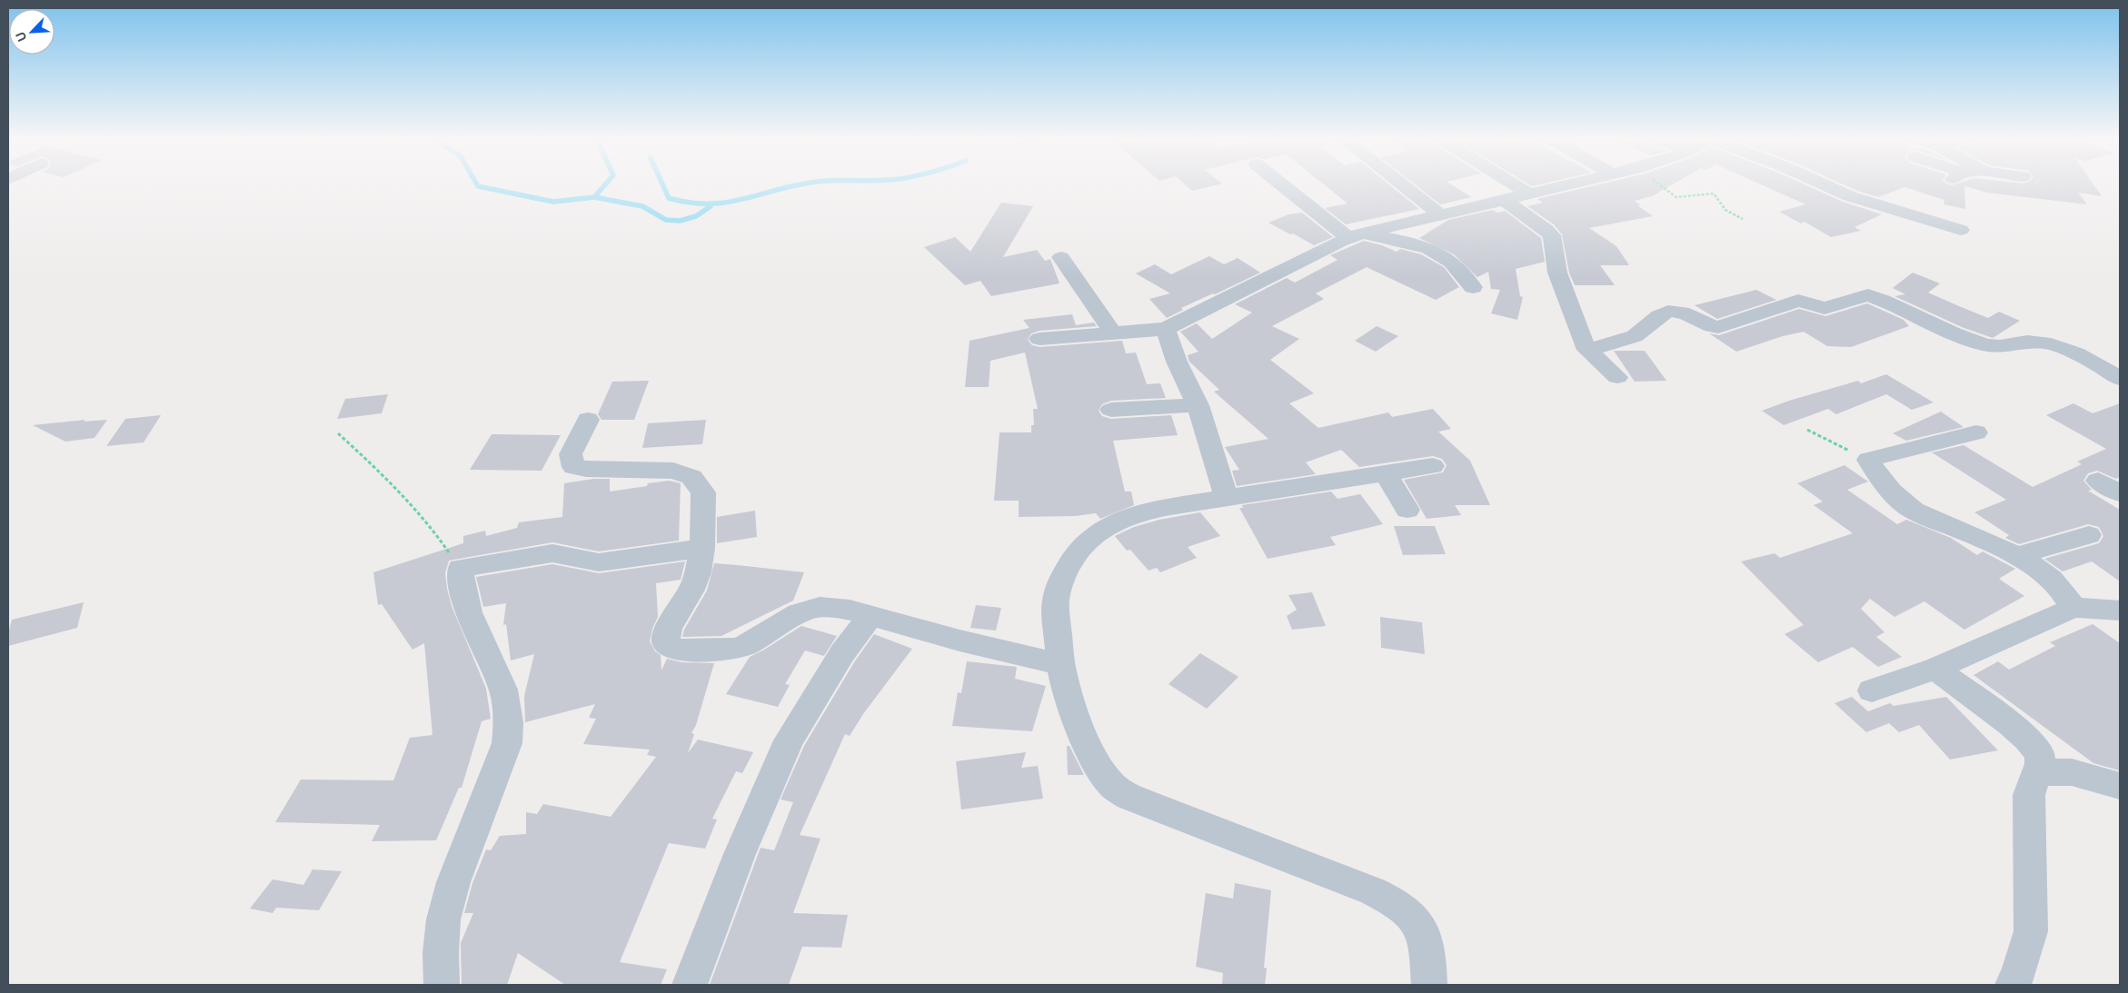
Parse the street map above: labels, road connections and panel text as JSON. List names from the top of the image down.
{
  "north": "bottom left"
}
